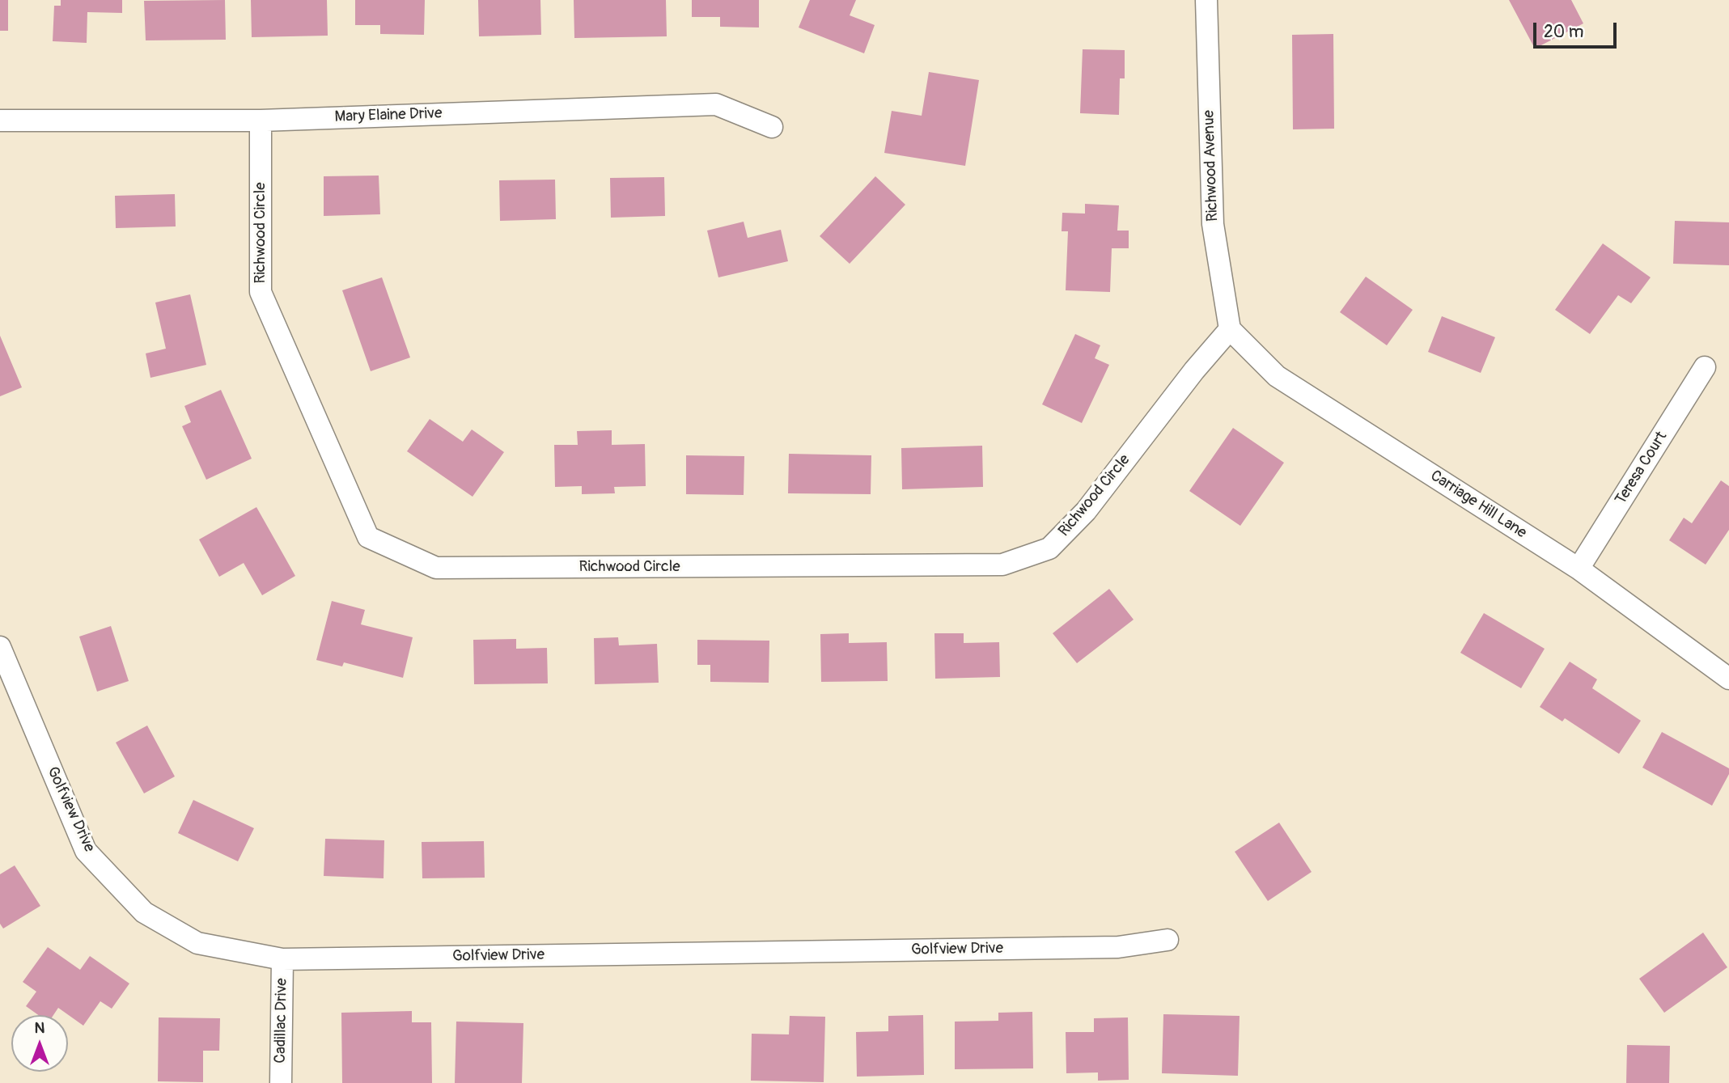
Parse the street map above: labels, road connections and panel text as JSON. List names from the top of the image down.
{
  "streets": {
    "street": [
      "Mary Elaine Drive",
      "Richwood Avenue",
      "Richwood Circle",
      "Teresa Court",
      "Carriage Hill Lane",
      "Golfview Drive",
      "Cadillac Drive"
    ]
  },
  "crossings": [
    ["Mary Elaine Drive", "Richwood Circle"],
    ["Richwood Avenue", "Richwood Circle"],
    ["Richwood Avenue", "Carriage Hill Lane"],
    ["Richwood Circle", "Carriage Hill Lane"],
    ["Teresa Court", "Carriage Hill Lane"],
    ["Golfview Drive", "Cadillac Drive"]
  ],
  "scale_bar": "20 m",
  "north": "top"
}
